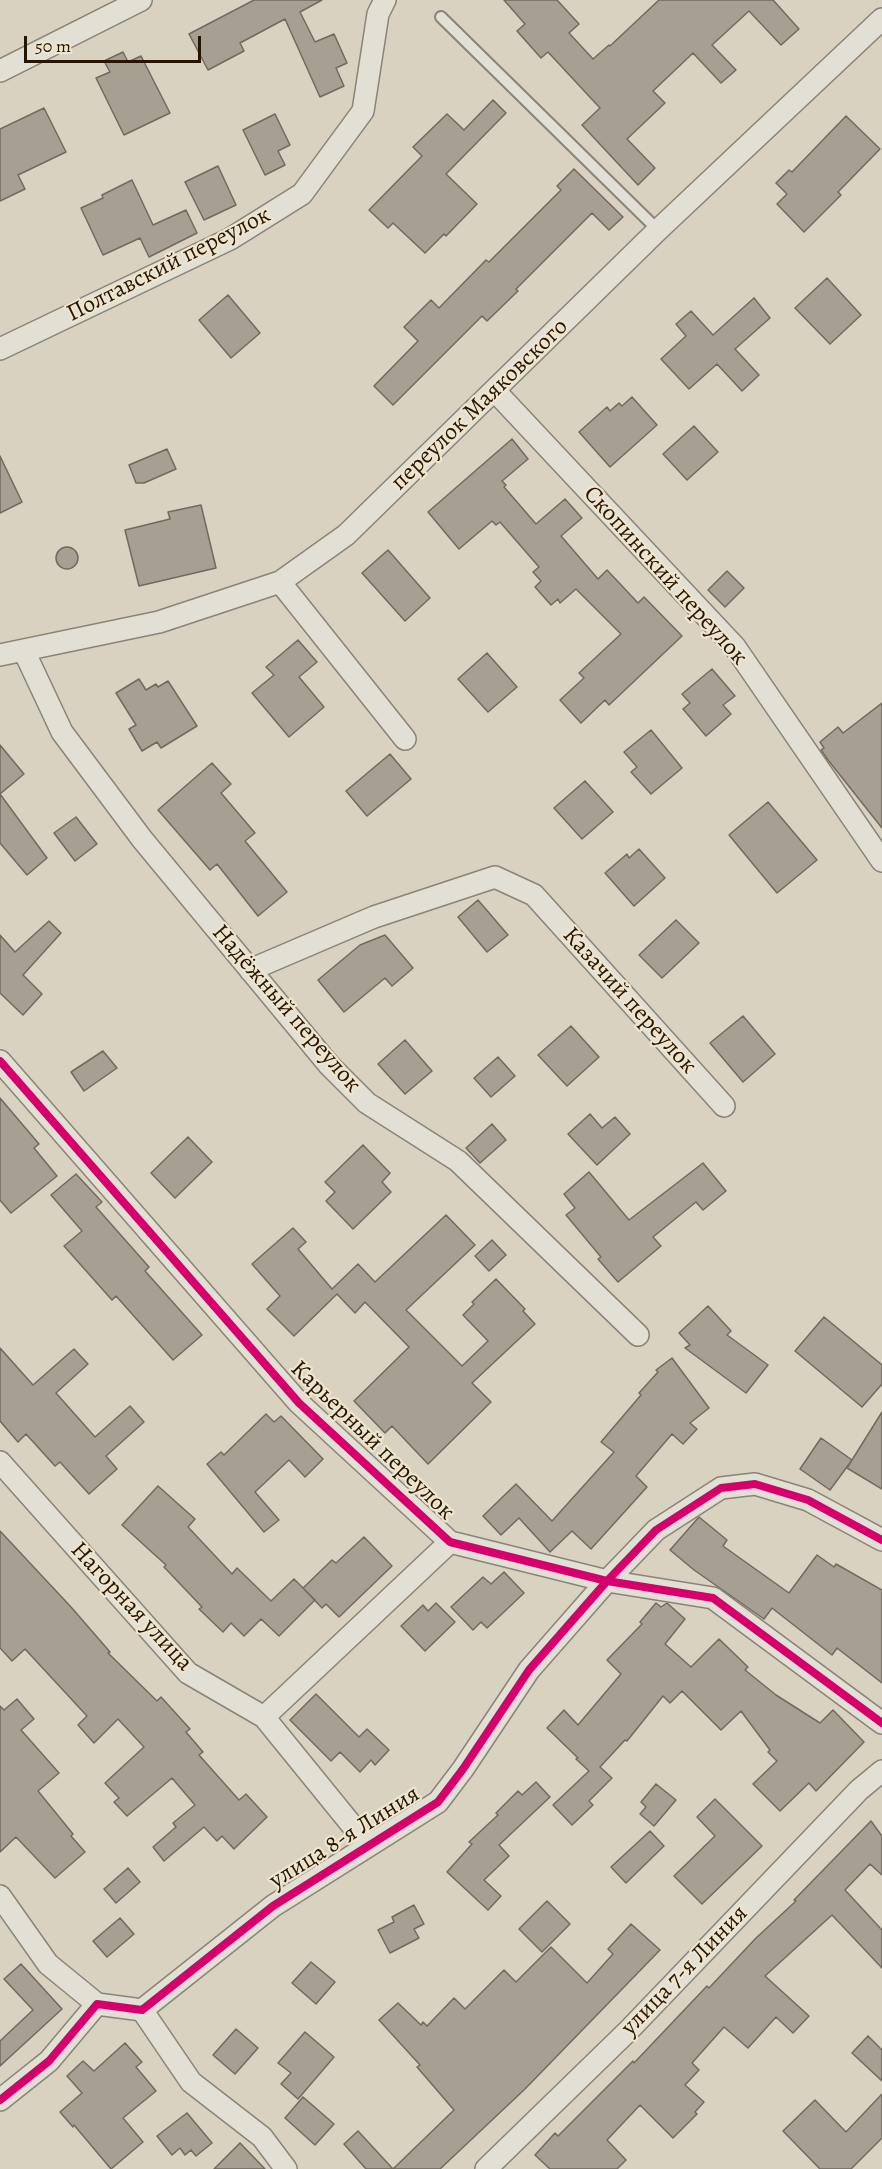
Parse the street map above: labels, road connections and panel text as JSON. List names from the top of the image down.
{
  "streets": {
    "street": [
      "Полтавский переулок",
      "переулок Маяковского",
      "Скопинский переулок",
      "Казачий переулок",
      "Надёжный переулок",
      "Карьерный переулок",
      "Нагорная улица",
      "улица 8-я Линия",
      "улица 7-я Линия"
    ]
  },
  "crossings": [
    ["переулок Маяковского", "Скопинский переулок"],
    ["переулок Маяковского", "Надёжный переулок"],
    ["Казачий переулок", "Надёжный переулок"],
    ["Карьерный переулок", "улица 8-я Линия"],
    ["Нагорная улица", "улица 8-я Линия"]
  ],
  "scale_bar": "50 m"
}
